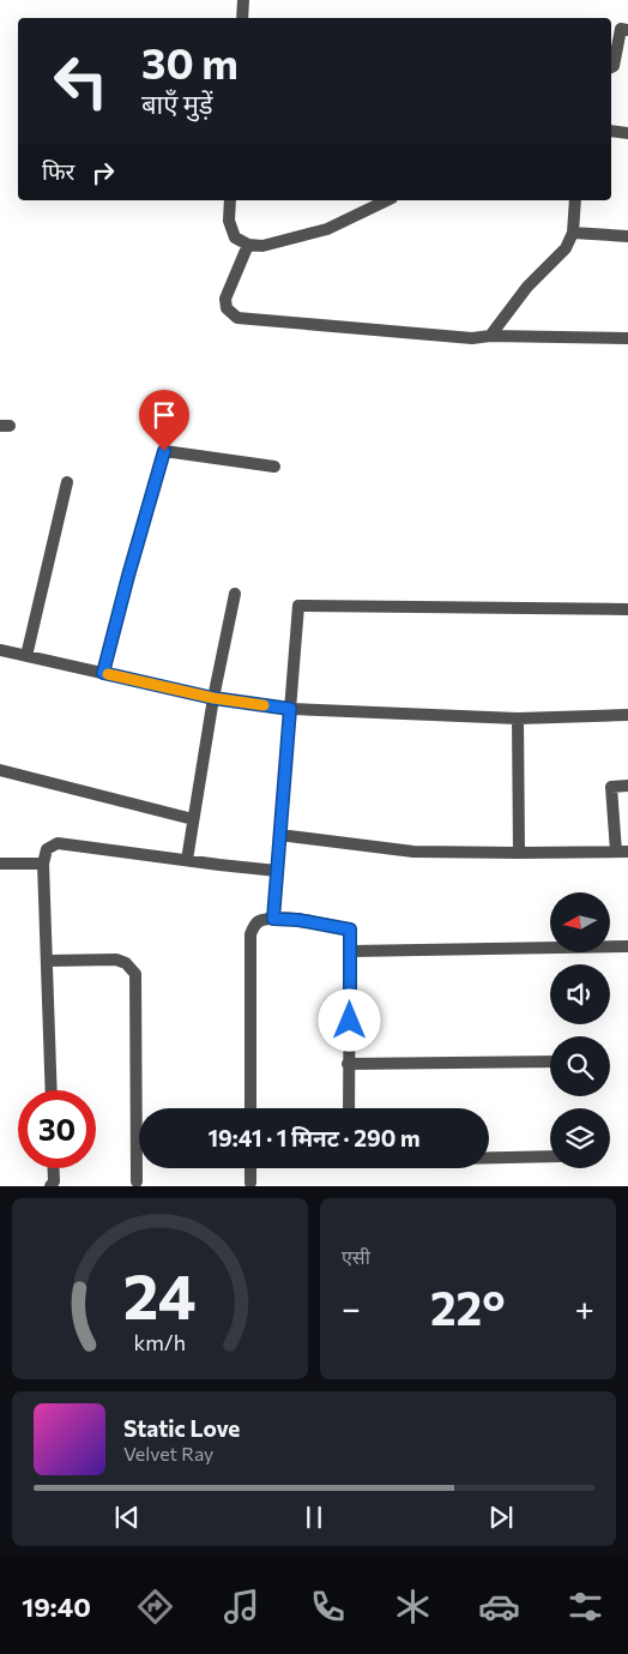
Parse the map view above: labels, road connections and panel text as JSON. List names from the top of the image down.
{
  "north": "left",
  "page": {
    "turn": ["30 m", "बाएँ मुड़ें"],
    "then": "फिर",
    "limit": "30",
    "trip": "19:41 · 1 मिनट · 290 m",
    "tile": "एसी",
    "heat": ["−", "22°", "+"],
    "song": ["Static Love", "Velvet Ray"],
    "tabs": "19:40",
    "gauge": ["24", "km/h"]
  }
}
